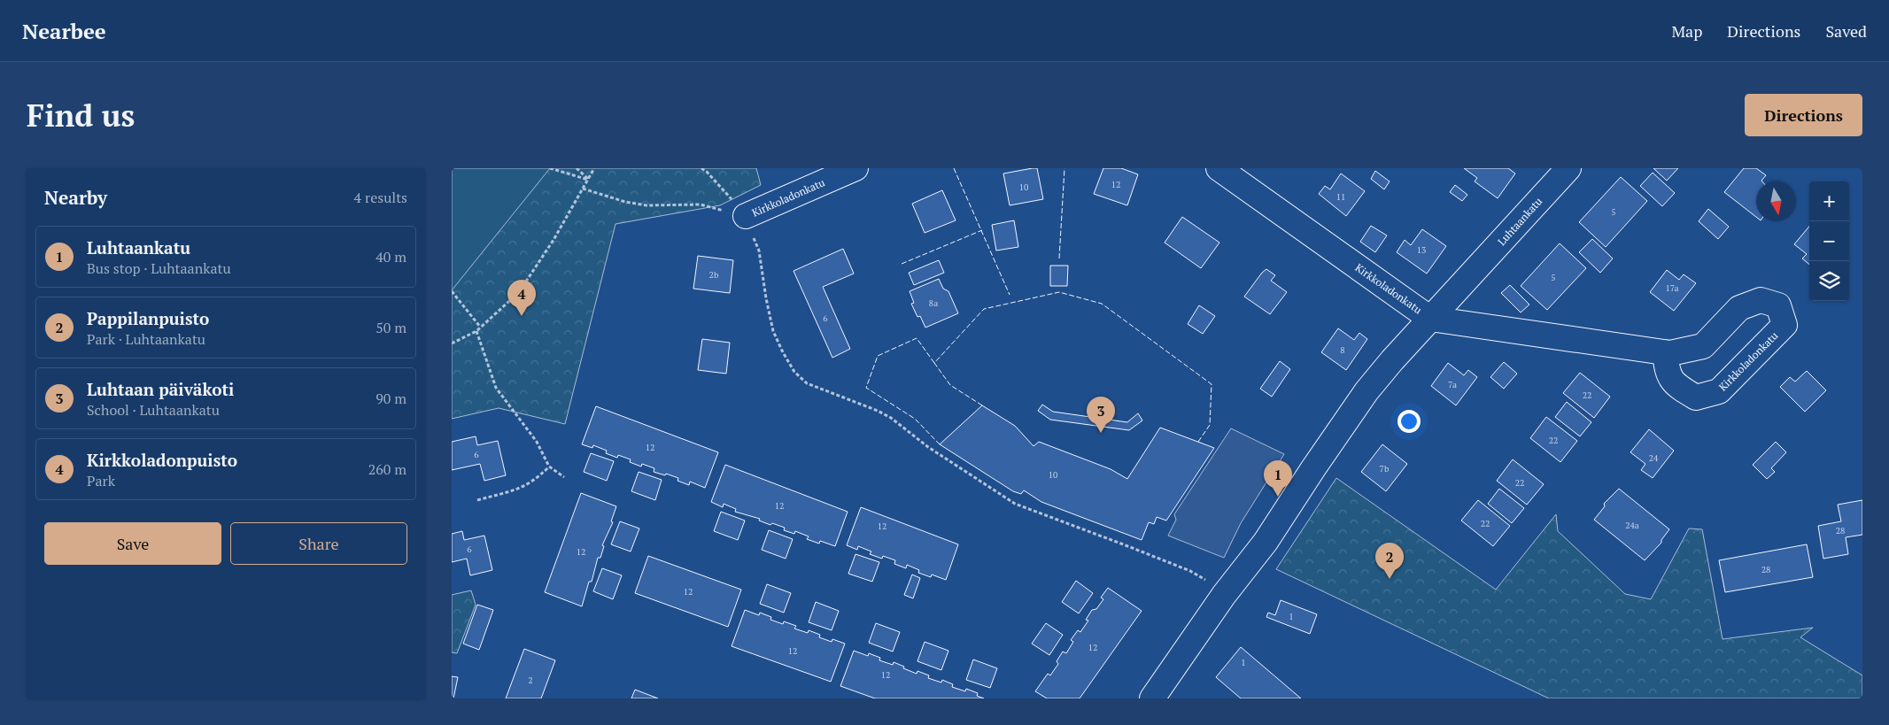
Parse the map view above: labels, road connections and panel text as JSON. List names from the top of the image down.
{
  "streets": {
    "street": ["Kirkkoladonkatu", "Luhtaankatu"]
  },
  "crossings": [
    ["Kirkkoladonkatu", "Luhtaankatu"]
  ],
  "house_numbers": [
    "12",
    "10",
    "11",
    "5",
    "13",
    "2b",
    "5",
    "17a",
    "8a",
    "6",
    "8",
    "7a",
    "22",
    "22",
    "12",
    "6",
    "24",
    "7b",
    "10",
    "22",
    "12",
    "22",
    "24a",
    "12",
    "28",
    "6",
    "12",
    "28",
    "12",
    "1",
    "12",
    "12",
    "1",
    "12",
    "2"
  ],
  "north": "bottom",
  "page": {
    "header": "Nearbee",
    "nav": ["Map", "Directions", "Saved"],
    "buttons": [
      "Directions",
      ["Save", "Share"]
    ],
    "title": "Find us",
    "heading": ["Nearby", "4 results"],
    "map_buttons": ["+", "−"],
    "list": [
      {
        "mark": "1",
        "name": "Luhtaankatu",
        "note": "Bus stop · Luhtaankatu",
        "value": "40 m"
      },
      {
        "mark": "2",
        "name": "Pappilanpuisto",
        "note": "Park · Luhtaankatu",
        "value": "50 m"
      },
      {
        "mark": "3",
        "name": "Luhtaan päiväkoti",
        "note": "School · Luhtaankatu",
        "value": "90 m"
      },
      {
        "mark": "4",
        "name": "Kirkkoladonpuisto",
        "note": "Park",
        "value": "260 m"
      }
    ],
    "pins": [
      "4",
      "3",
      "1",
      "2"
    ]
  }
}
